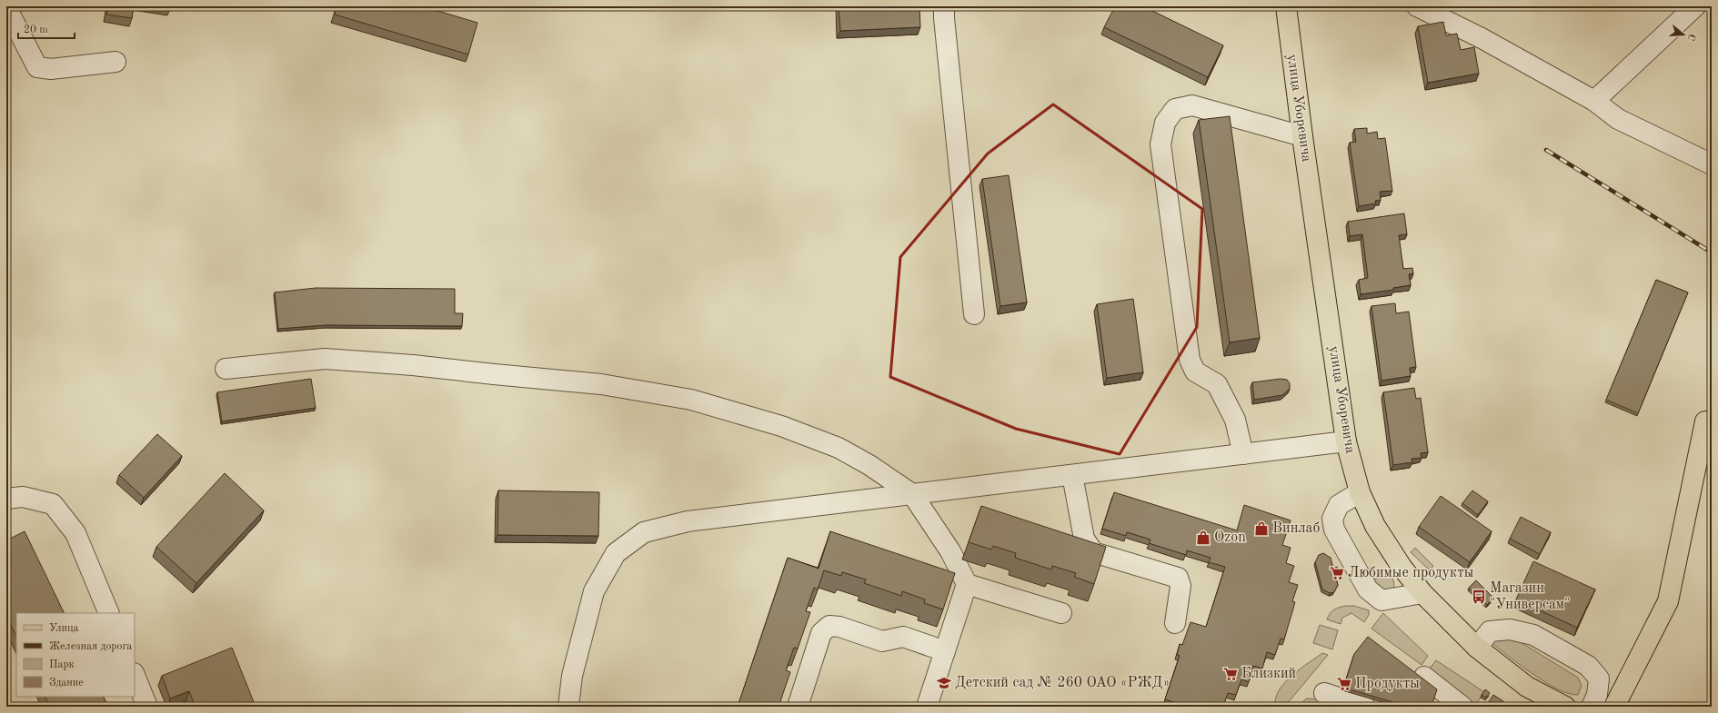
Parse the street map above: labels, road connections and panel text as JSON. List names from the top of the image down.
{
  "streets": {
    "main road": ["улица Уборевича"]
  },
  "places": {
    "shop": ["Винлаб", "Ozon"],
    "supermarket": ["Любимые продукты", "Близкий", "Продукты"],
    "bus stop": ["Магазин \"Универсам\""],
    "school or university": ["Детский сад № 260 ОАО «РЖД»"]
  },
  "legend": [
    "Улица",
    "Железная дорога",
    "Парк",
    "Здание"
  ],
  "scale_bar": "20 m",
  "north": "right"
}
